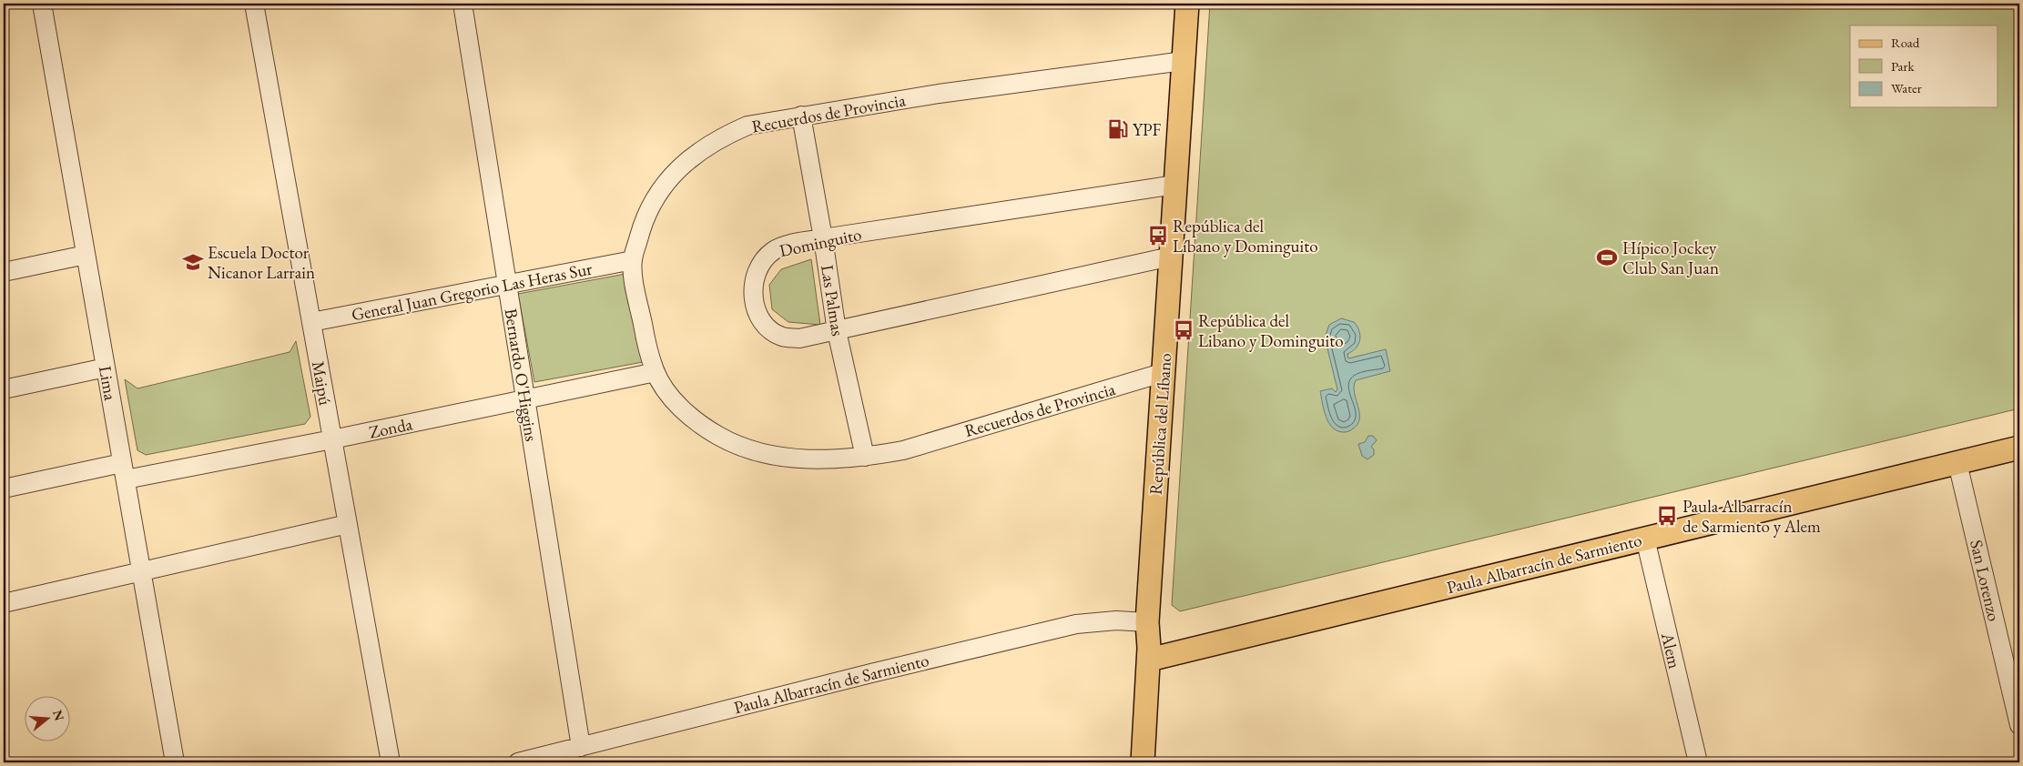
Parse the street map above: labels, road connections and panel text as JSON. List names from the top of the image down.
{
  "streets": {
    "main road": ["República del Líbano", "Paula Albarracín de Sarmiento"],
    "street": [
      "Recuerdos de Provincia",
      "Dominguito",
      "General Juan Gregorio Las Heras Sur",
      "Las Palmas",
      "Bernardo O'Higgins",
      "Lima",
      "Maipú",
      "Zonda",
      "San Lorenzo",
      "Alem"
    ]
  },
  "crossings": [
    ["Recuerdos de Provincia", "General Juan Gregorio Las Heras Sur"],
    ["Recuerdos de Provincia", "Las Palmas"],
    ["Recuerdos de Provincia", "República del Líbano"],
    ["Recuerdos de Provincia", "Zonda"],
    ["Dominguito", "Las Palmas"],
    ["Dominguito", "República del Líbano"],
    ["General Juan Gregorio Las Heras Sur", "Bernardo O'Higgins"],
    ["General Juan Gregorio Las Heras Sur", "Maipú"],
    ["Bernardo O'Higgins", "Zonda"],
    ["Bernardo O'Higgins", "Paula Albarracín de Sarmiento"],
    ["Lima", "Zonda"],
    ["Maipú", "Zonda"],
    ["República del Líbano", "Paula Albarracín de Sarmiento"],
    ["Paula Albarracín de Sarmiento", "San Lorenzo"],
    ["Paula Albarracín de Sarmiento", "Alem"]
  ],
  "places": {
    "fuel station": ["YPF"],
    "bus stop": ["República del Líbano y Dominguito", "República del Libano y Dominguito", "Paula Albarracín de Sarmiento y Alem"],
    "sports": ["Hípico Jockey Club San Juan"],
    "school or university": ["Escuela Doctor Nicanor Larrain"]
  },
  "legend": ["Road", "Park", "Water"],
  "north": "right"
}
